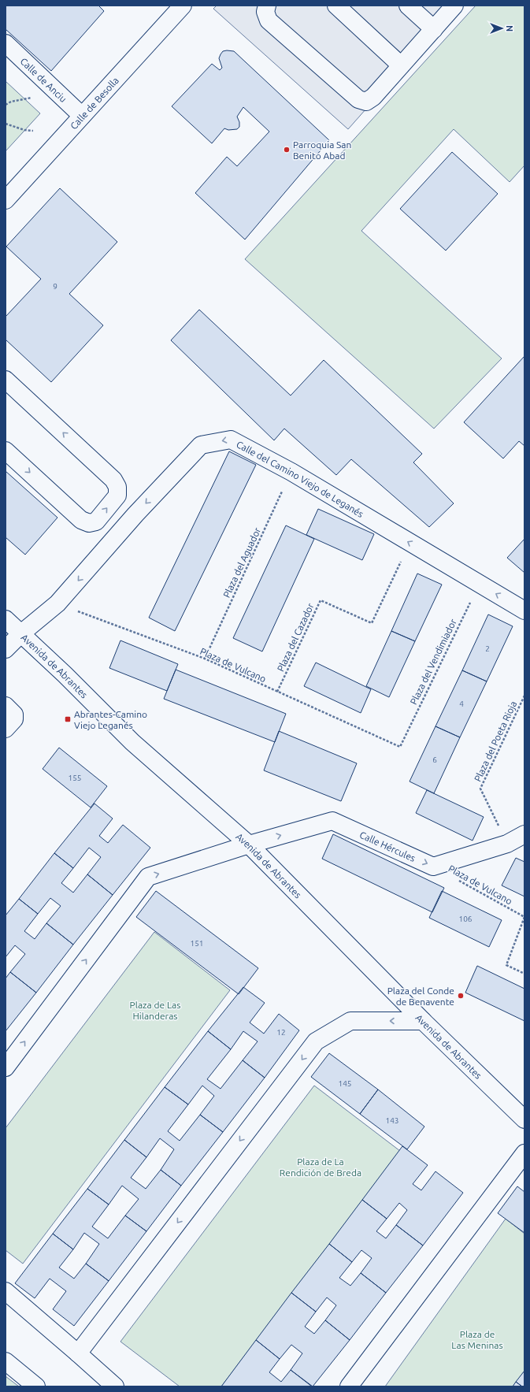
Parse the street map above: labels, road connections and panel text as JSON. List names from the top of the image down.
{
  "streets": {
    "street": [
      "Calle de Anciu",
      "Calle de Besolla",
      "Calle del Camino Viejo de Leganés",
      "Avenida de Abrantes",
      "Calle Hércules"
    ],
    "path": [
      "Plaza del Aguador",
      "Plaza del Cazador",
      "Plaza del Vendimiador",
      "Plaza de Vulcano",
      "Plaza del Poeta Rioja"
    ]
  },
  "crossings": [
    ["Calle de Anciu", "Calle de Besolla"],
    ["Calle del Camino Viejo de Leganés", "Plaza del Aguador"],
    ["Calle del Camino Viejo de Leganés", "Plaza del Cazador"],
    ["Calle del Camino Viejo de Leganés", "Plaza del Vendimiador"],
    ["Calle del Camino Viejo de Leganés", "Plaza de Vulcano"],
    ["Calle del Camino Viejo de Leganés", "Avenida de Abrantes"],
    ["Plaza del Aguador", "Plaza de Vulcano"],
    ["Plaza del Cazador", "Plaza de Vulcano"],
    ["Plaza del Vendimiador", "Plaza de Vulcano"],
    ["Plaza de Vulcano", "Calle Hércules"],
    ["Avenida de Abrantes", "Calle Hércules"]
  ],
  "one_way": ["Calle Hércules"],
  "parks": ["Plaza de Las Hilanderas", "Plaza de La Rendición de Breda", "Plaza de Las Meninas"],
  "places": {
    "other": ["Parroquia San Benito Abad", "Plaza del Conde de Benavente"],
    "transit": ["Abrantes-Camino Viejo Leganés"]
  },
  "house_numbers": [
    "9",
    "2",
    "4",
    "6",
    "155",
    "106",
    "151",
    "12",
    "145",
    "143"
  ],
  "north": "right"
}
